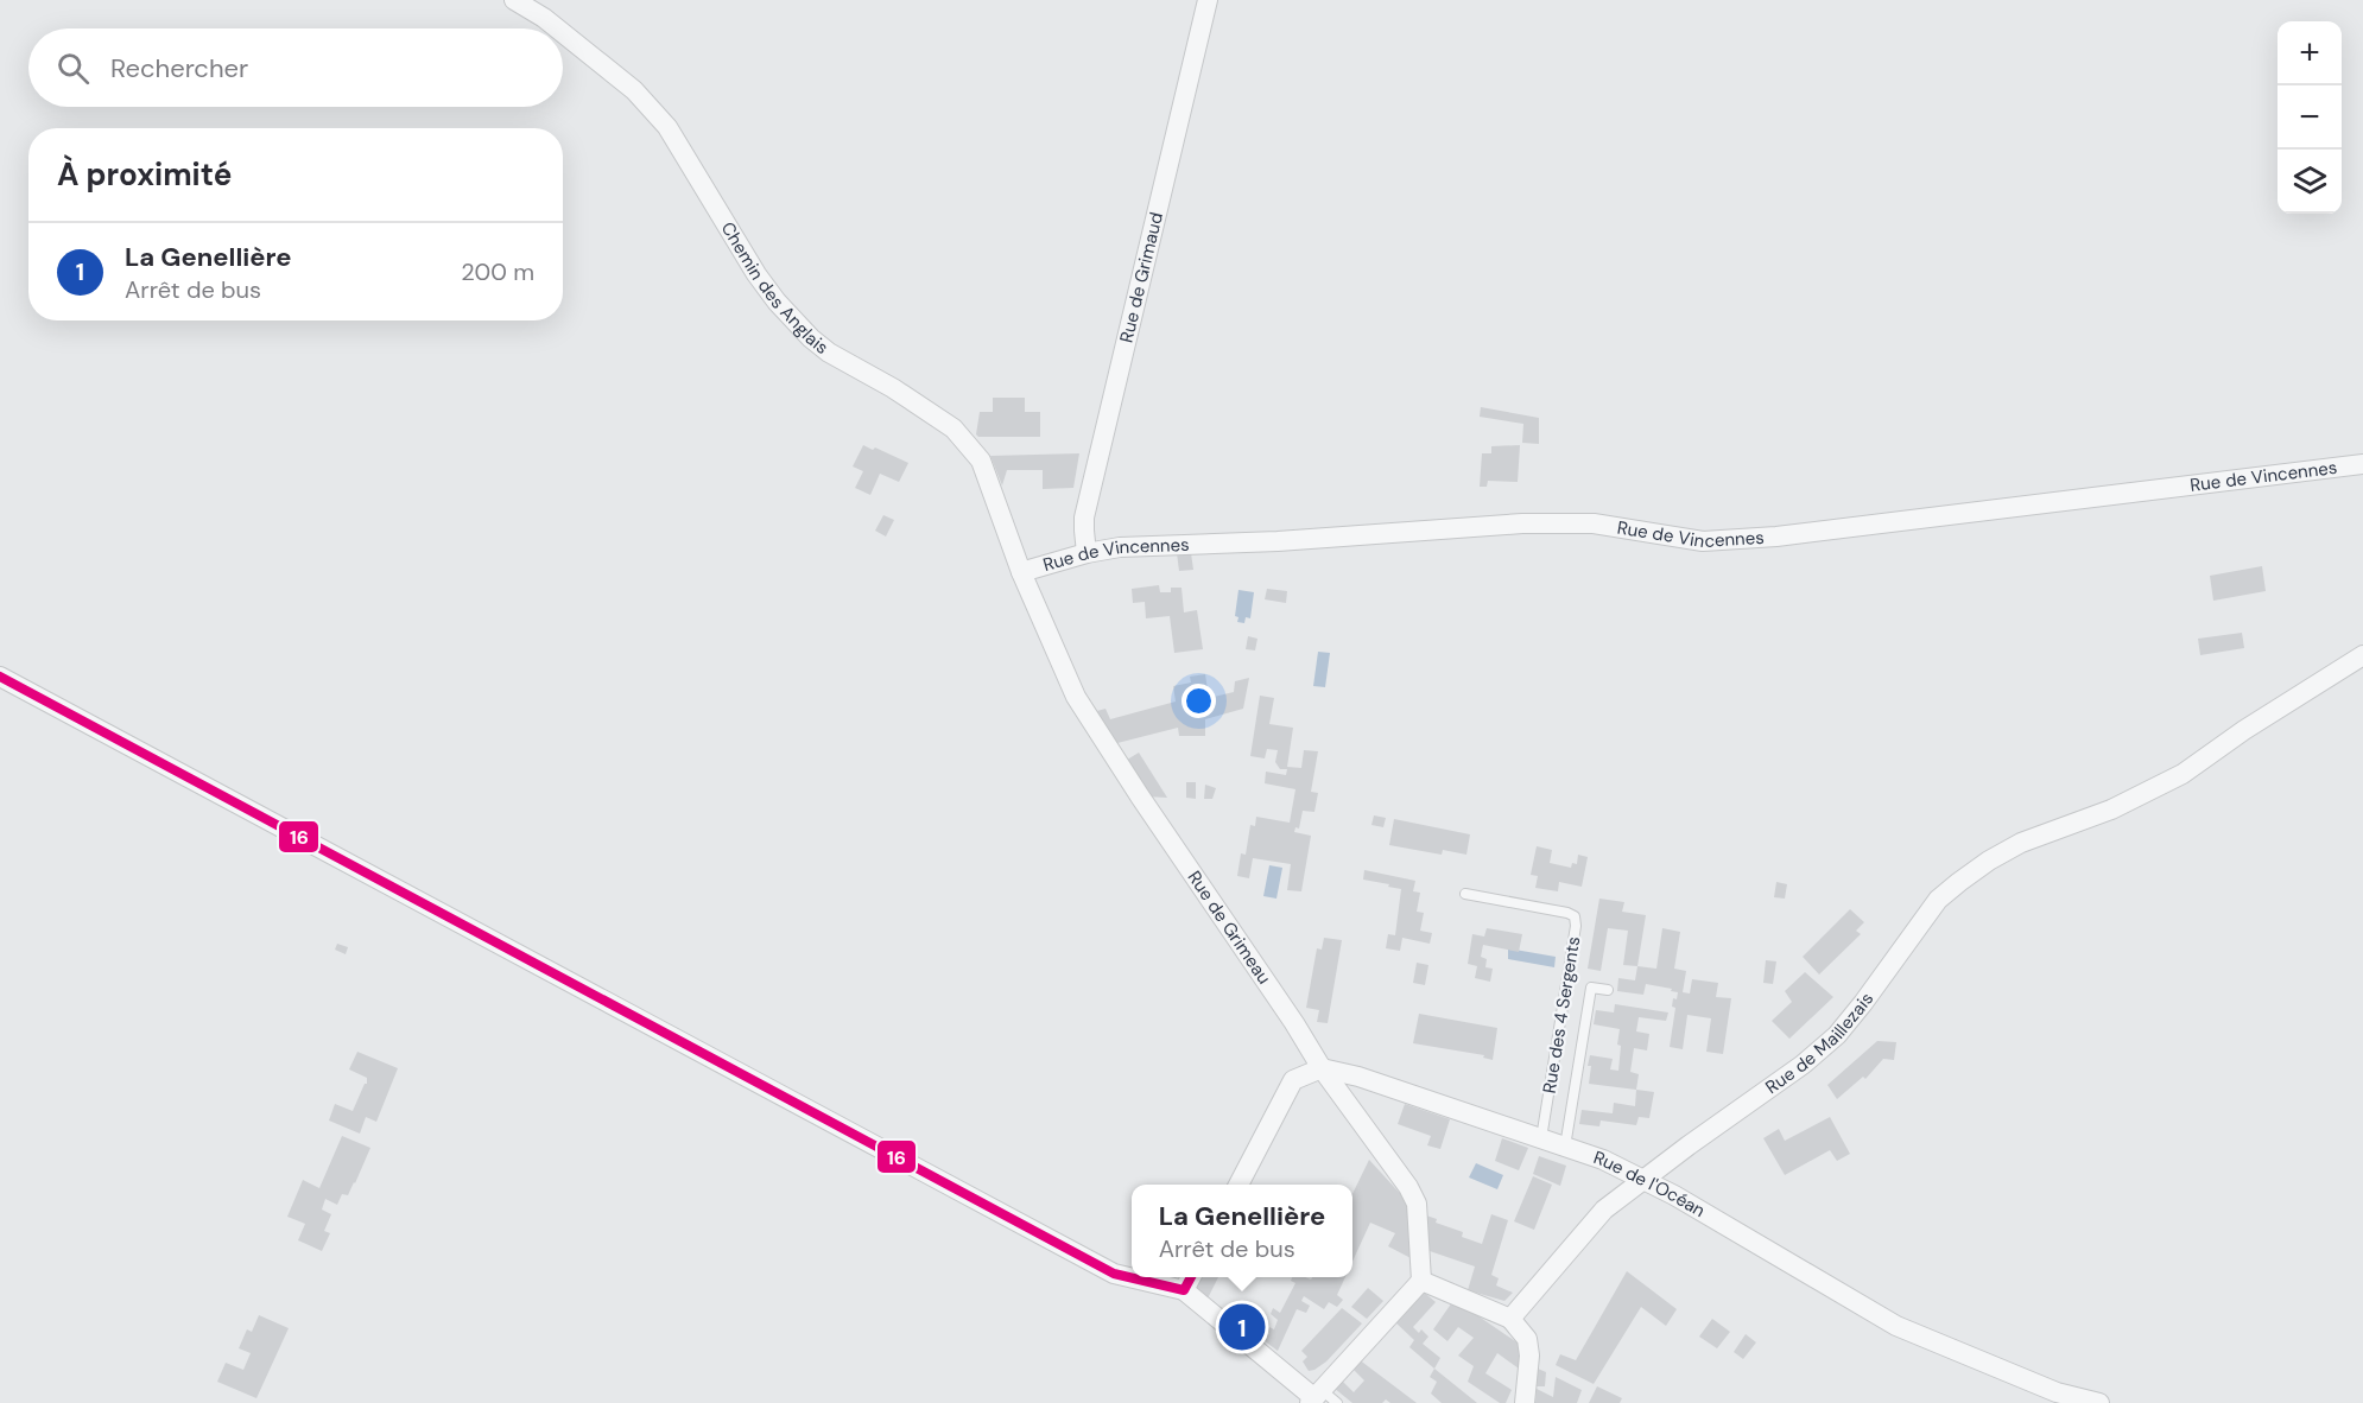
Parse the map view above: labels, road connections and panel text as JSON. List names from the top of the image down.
{
  "streets": {
    "street": [
      "Rue de Grimaud",
      "Chemin des Anglais",
      "Rue de Vincennes",
      "Rue de Grimeau",
      "Rue de Maillezais",
      "Rue de l'Océan"
    ],
    "lane": ["Rue des 4 Sergents"]
  },
  "crossings": [
    ["Rue de Grimaud", "Rue de Vincennes"],
    ["Chemin des Anglais", "Rue de Vincennes"],
    ["Chemin des Anglais", "Rue de Grimeau"],
    ["Rue de Vincennes", "Rue de Grimeau"],
    ["Rue de Grimeau", "Rue de l'Océan"],
    ["Rue des 4 Sergents", "Rue de l'Océan"],
    ["Rue de Maillezais", "Rue de l'Océan"]
  ],
  "lines": ["transit line 16"],
  "page": {
    "map_buttons": ["+", "−"],
    "search": "Rechercher",
    "heading": "À proximité",
    "list": [
      {
        "mark": "1",
        "name": "La Genellière",
        "note": "Arrêt de bus",
        "value": "200 m"
      }
    ],
    "popup": ["La Genellière", "Arrêt de bus"],
    "pins": "1"
  }
}
